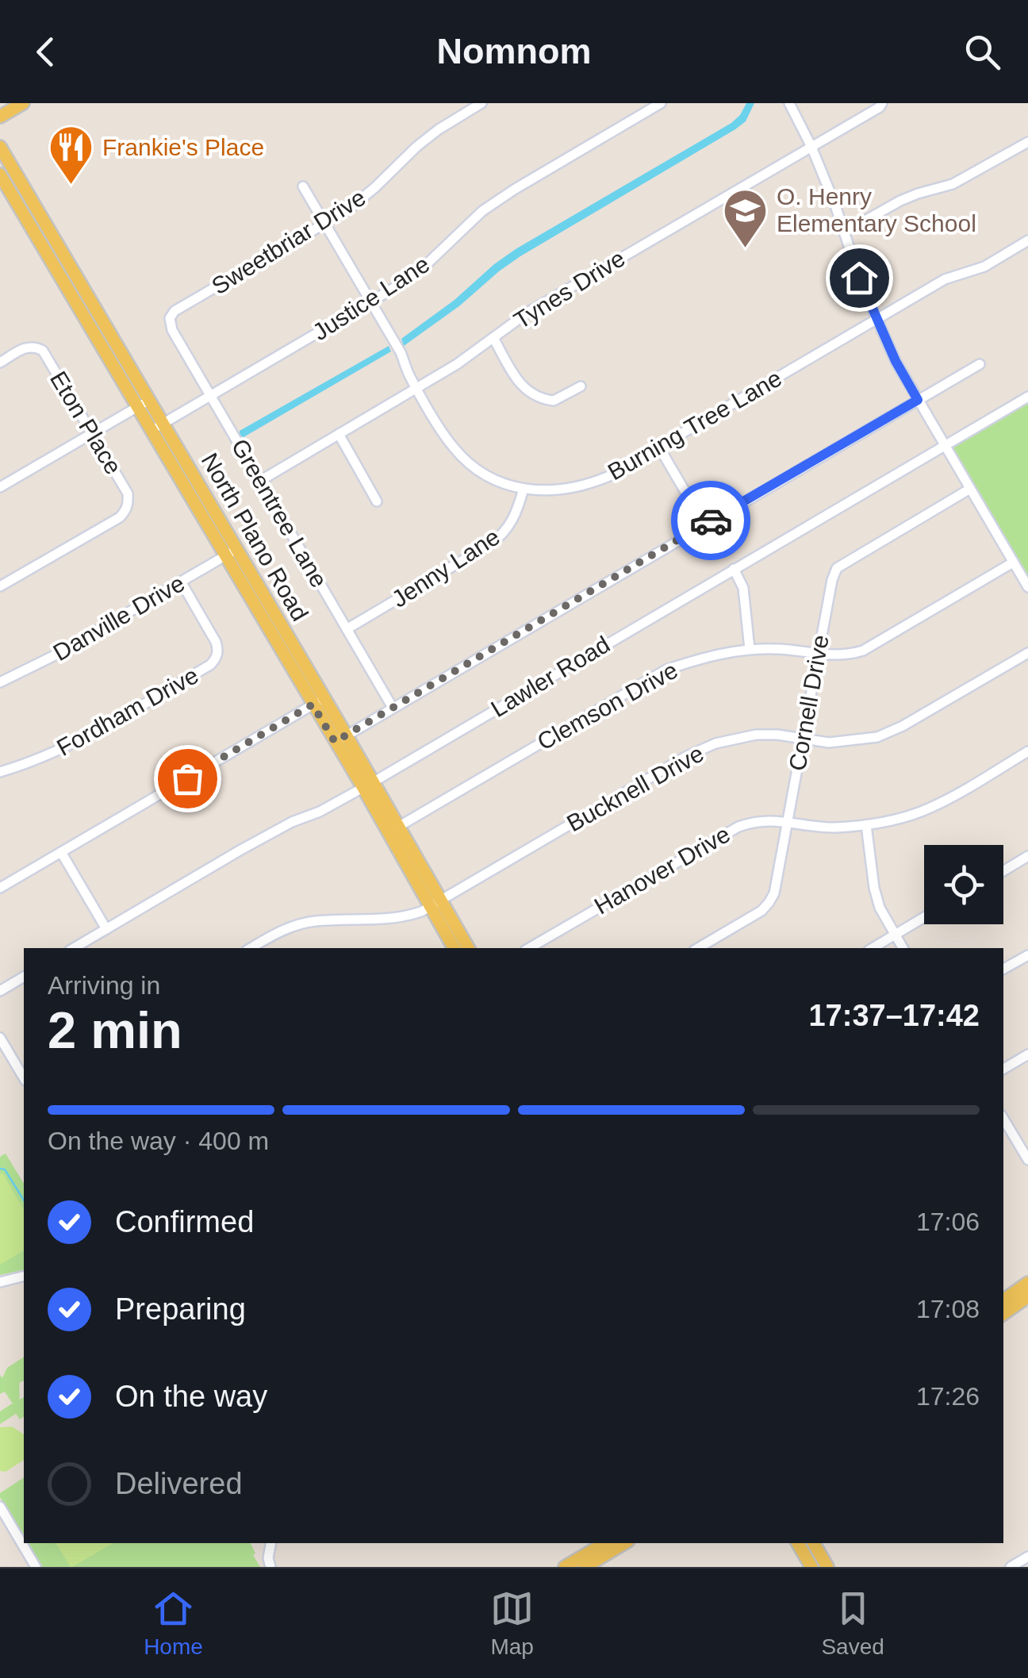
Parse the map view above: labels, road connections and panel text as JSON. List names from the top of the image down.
{
  "streets": {
    "main road": ["North Plano Road"],
    "street": [
      "Sweetbriar Drive",
      "Tynes Drive",
      "Justice Lane",
      "Eton Place",
      "Burning Tree Lane",
      "Greentree Lane",
      "Jenny Lane",
      "Danville Drive",
      "Lawler Road",
      "Cornell Drive",
      "Clemson Drive",
      "Fordham Drive",
      "Bucknell Drive",
      "Hanover Drive"
    ]
  },
  "crossings": [
    ["Sweetbriar Drive", "Burning Tree Lane"],
    ["Sweetbriar Drive", "Greentree Lane"],
    ["Tynes Drive", "Burning Tree Lane"],
    ["Tynes Drive", "Greentree Lane"],
    ["Justice Lane", "Burning Tree Lane"],
    ["Justice Lane", "Greentree Lane"],
    ["Justice Lane", "North Plano Road"],
    ["Burning Tree Lane", "Jenny Lane"],
    ["Greentree Lane", "Jenny Lane"],
    ["North Plano Road", "Danville Drive"],
    ["North Plano Road", "Lawler Road"],
    ["North Plano Road", "Clemson Drive"],
    ["North Plano Road", "Bucknell Drive"],
    ["Danville Drive", "Fordham Drive"],
    ["Cornell Drive", "Clemson Drive"],
    ["Cornell Drive", "Bucknell Drive"],
    ["Cornell Drive", "Hanover Drive"]
  ],
  "places": {
    "restaurant": ["Frankie's Place"],
    "school or university": ["O. Henry Elementary School"]
  },
  "page": {
    "header": "Nomnom",
    "heading": ["2 min", "Arriving in", "17:37–17:42"],
    "bar": "On the way · 400 m",
    "list": [
      ["Confirmed", "17:06"],
      ["Preparing", "17:08"],
      ["On the way", "17:26"],
      "Delivered"
    ],
    "tabs": ["Home", "Map", "Saved"]
  }
}
